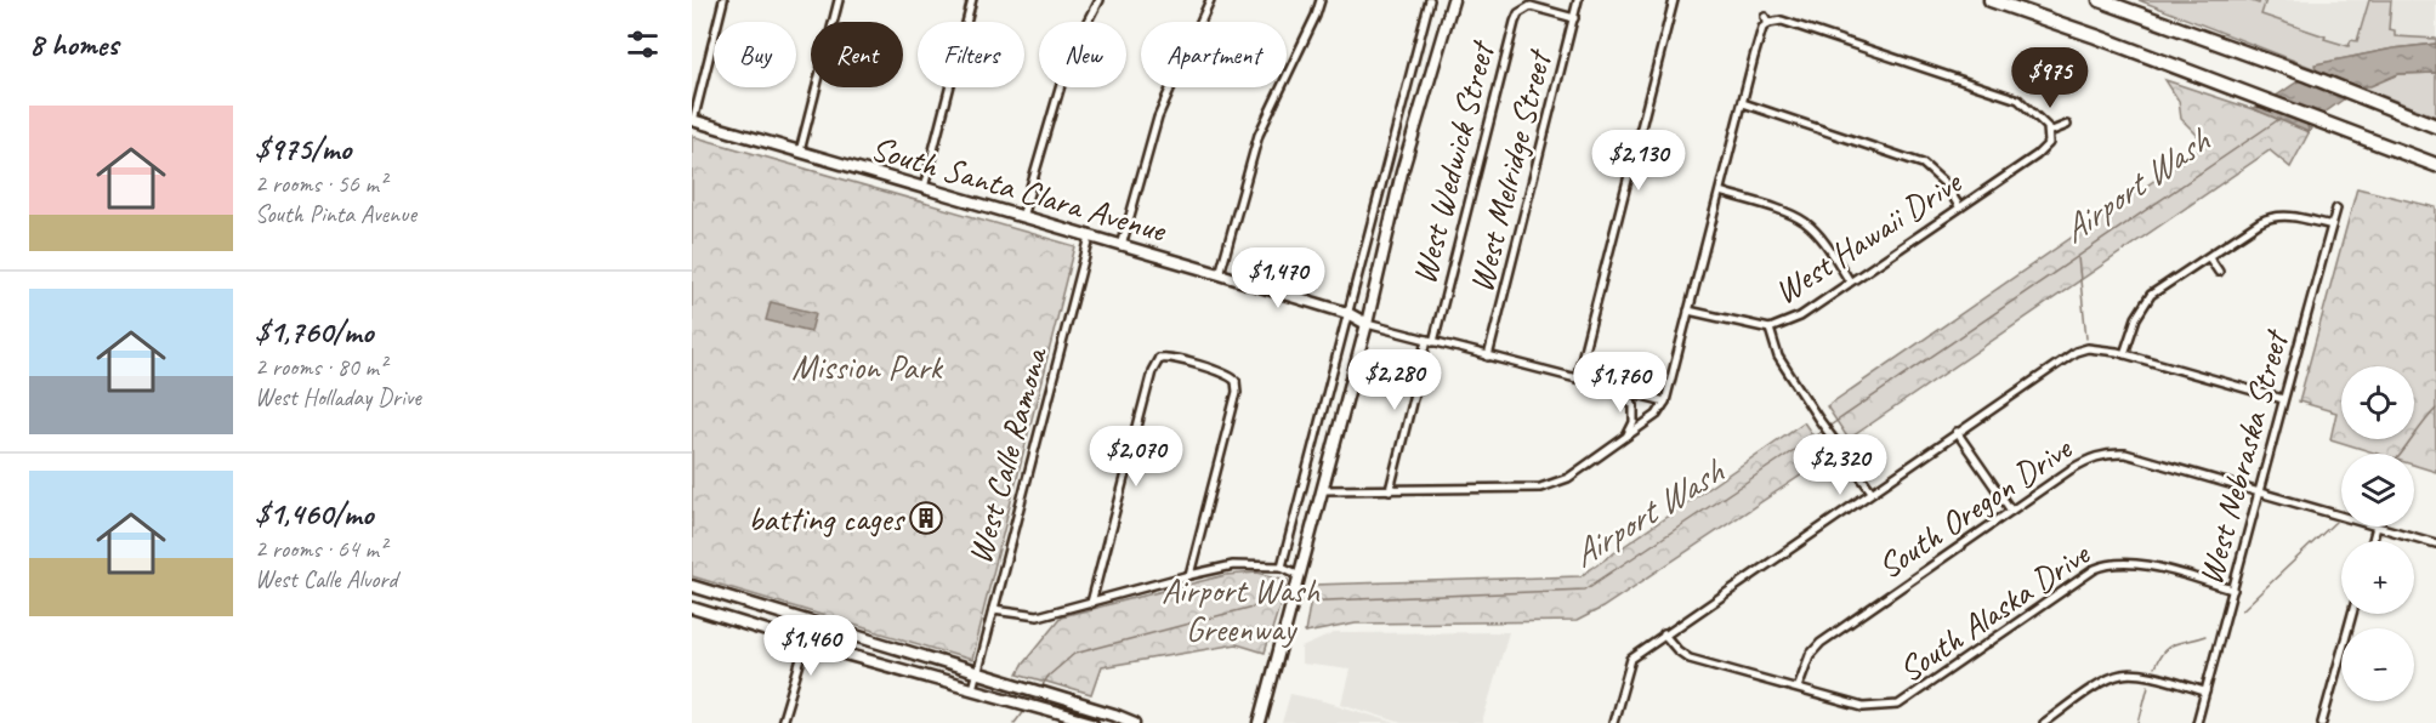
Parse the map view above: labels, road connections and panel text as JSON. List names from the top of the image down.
{
  "streets": {
    "street": [
      "West Wedwick Street",
      "West Melridge Street",
      "South Santa Clara Avenue",
      "West Hawaii Drive",
      "West Calle Ramona",
      "West Nebraska Street",
      "South Oregon Drive",
      "South Alaska Drive"
    ]
  },
  "crossings": [
    ["West Wedwick Street", "West Melridge Street"],
    ["West Wedwick Street", "South Santa Clara Avenue"],
    ["West Melridge Street", "South Santa Clara Avenue"],
    ["South Santa Clara Avenue", "West Calle Ramona"],
    ["West Nebraska Street", "South Oregon Drive"],
    ["West Nebraska Street", "South Alaska Drive"],
    ["South Oregon Drive", "South Alaska Drive"]
  ],
  "water": ["Airport Wash"],
  "parks": ["Mission Park", "Airport Wash Greenway"],
  "places": {
    "building": ["batting cages"]
  },
  "page": {
    "heading": "8 homes",
    "chip": [
      "Buy",
      "Rent",
      "Filters",
      "New",
      "Apartment"
    ],
    "price": [
      "$975",
      "$2,130",
      "$1,470",
      "$2,280",
      "$1,760",
      "$2,070",
      "$2,320",
      "$1,460"
    ],
    "list": [
      {
        "name": "$975/mo",
        "note": "2 rooms · 56 m² · South Pinta Avenue"
      },
      {
        "name": "$1,760/mo",
        "note": "2 rooms · 80 m² · West Holladay Drive"
      },
      {
        "name": "$1,460/mo",
        "note": "2 rooms · 64 m² · West Calle Alvord"
      }
    ],
    "map_buttons": ["+", "−"]
  }
}
